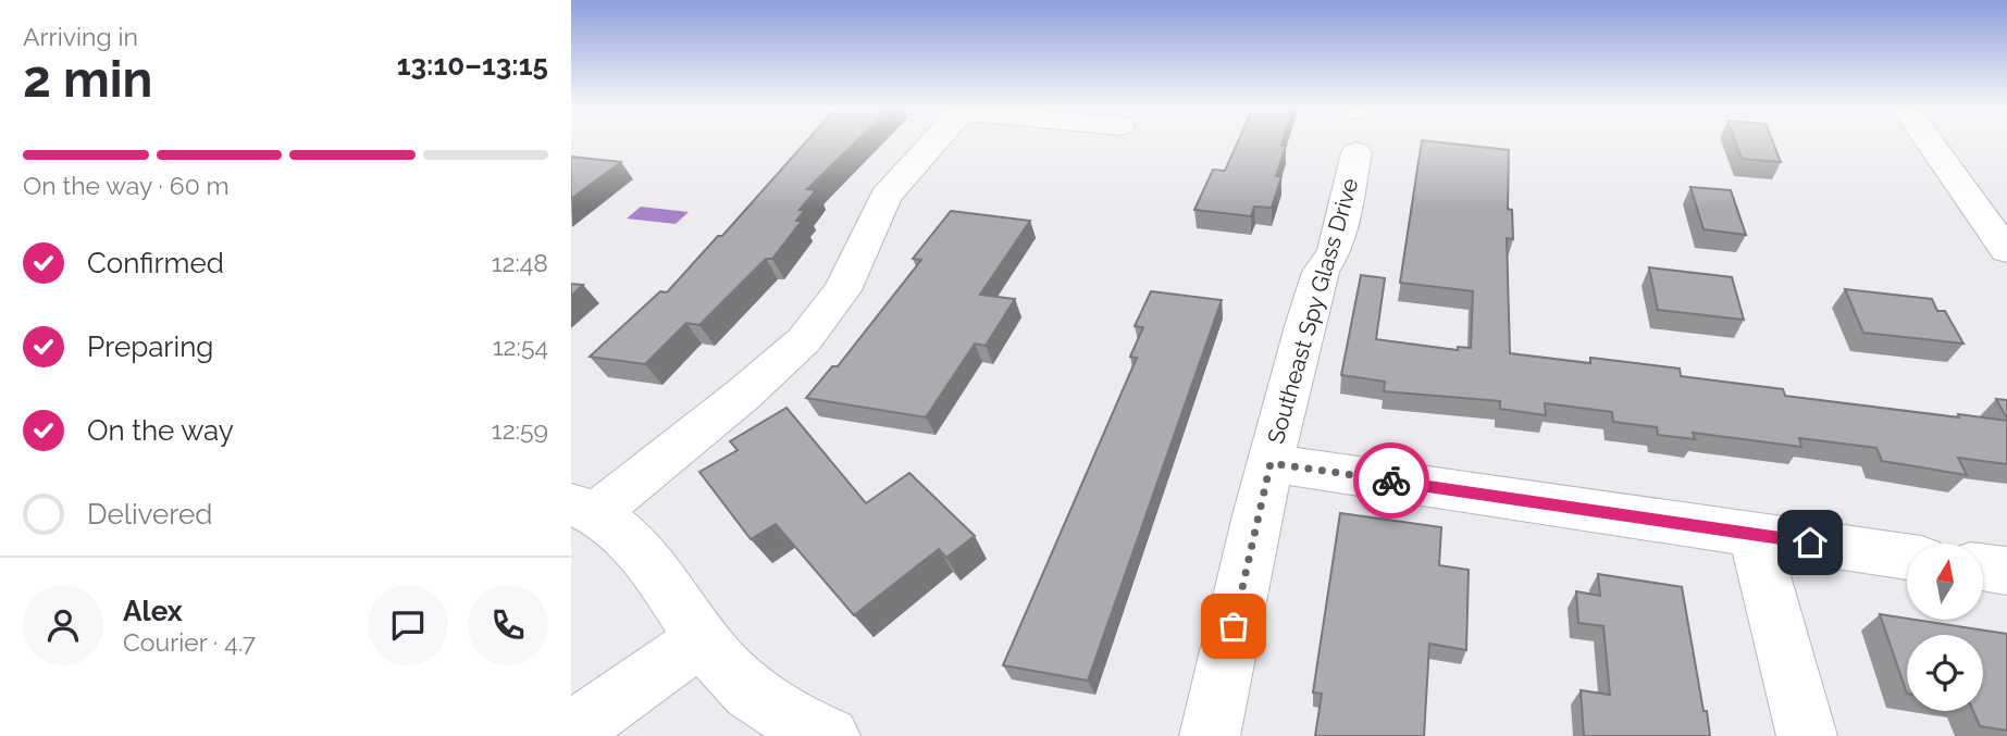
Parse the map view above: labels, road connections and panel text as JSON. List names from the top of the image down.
{
  "streets": {
    "street": ["Southeast Spy Glass Drive"]
  },
  "north": "top",
  "page": {
    "heading": ["2 min", "Arriving in", "13:10–13:15"],
    "panel": ["Alex", "Courier · 4.7"],
    "bar": "On the way · 60 m",
    "list": [
      ["Confirmed", "12:48"],
      ["Preparing", "12:54"],
      ["On the way", "12:59"],
      "Delivered"
    ]
  }
}
